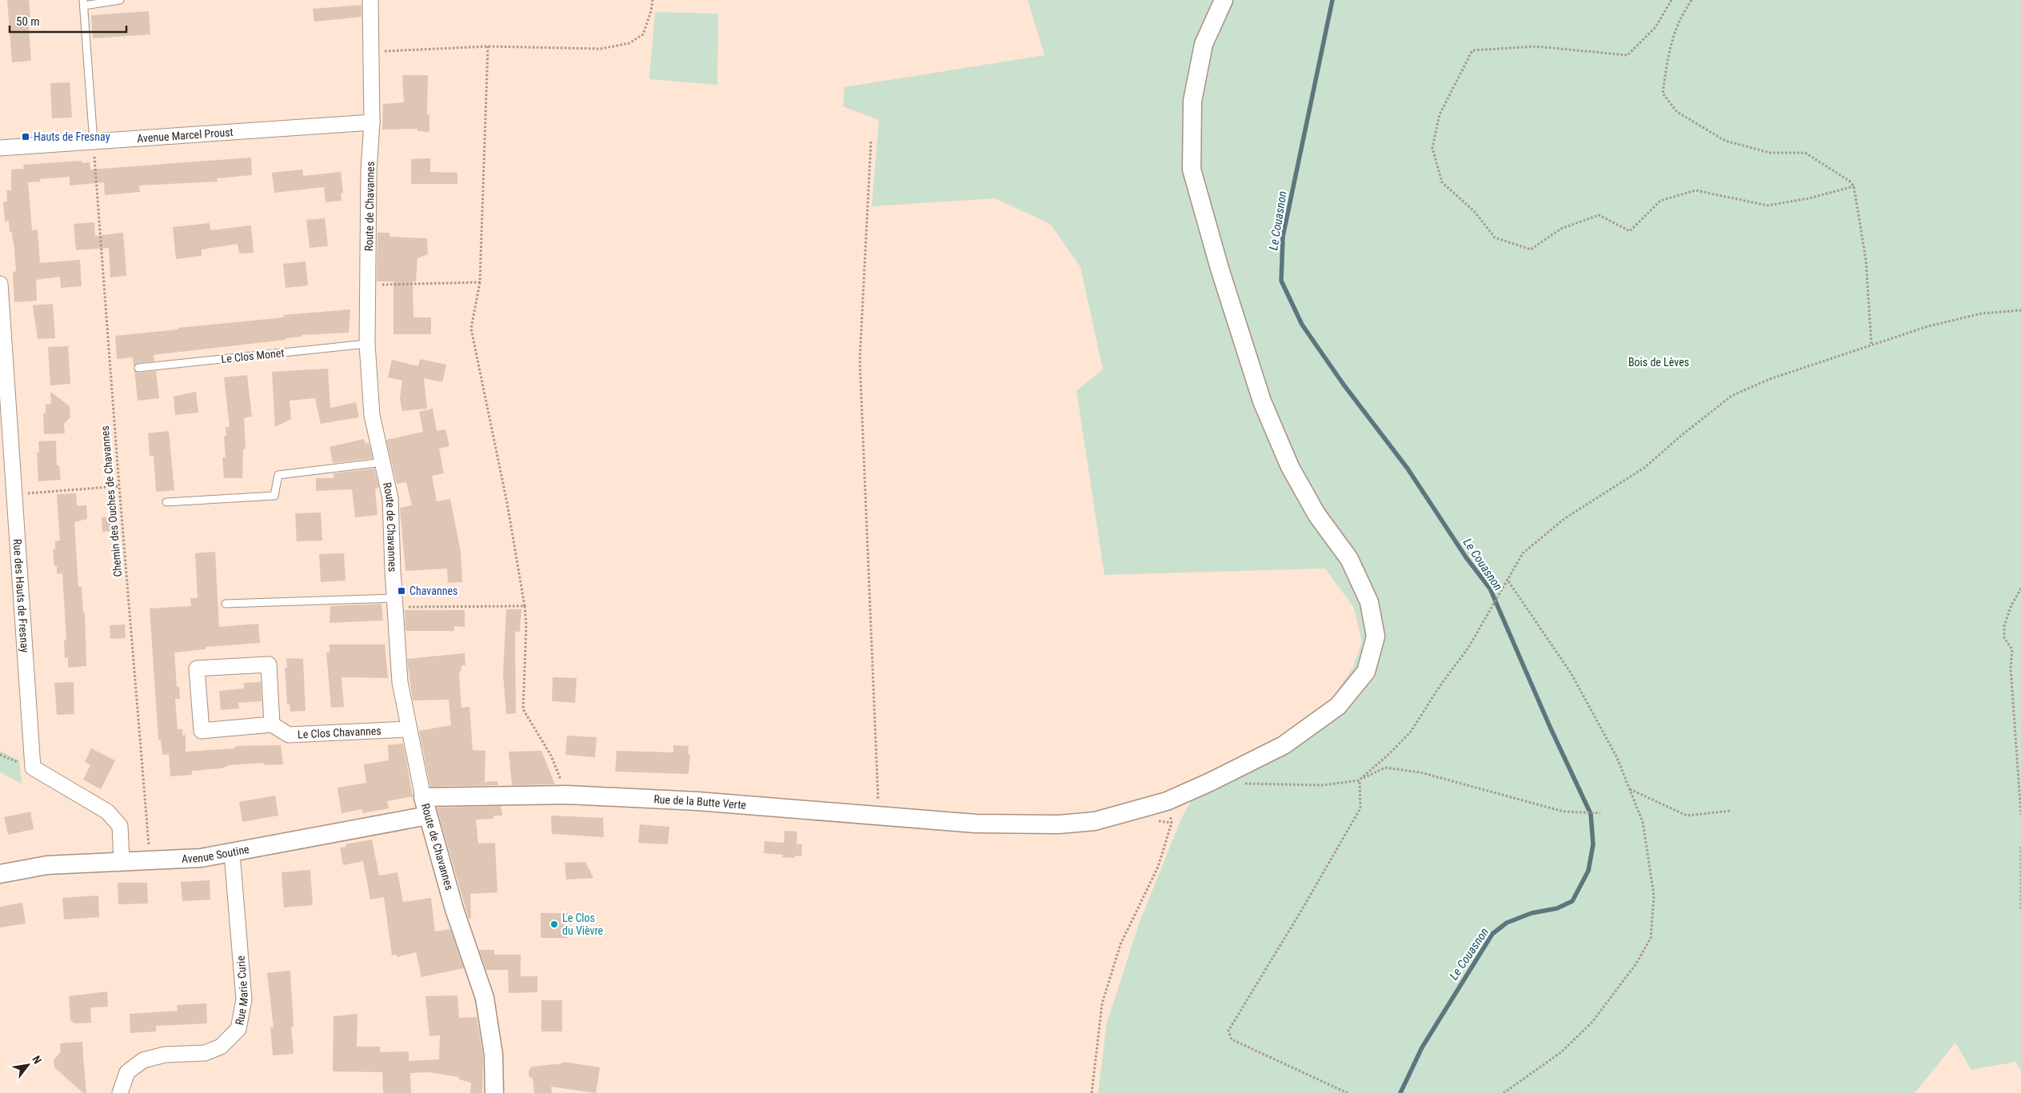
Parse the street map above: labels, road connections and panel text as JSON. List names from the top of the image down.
{
  "streets": {
    "street": [
      "Avenue Marcel Proust",
      "Route de Chavannes",
      "Rue des Hauts de Fresnay",
      "Le Clos Chavannes",
      "Rue de la Butte Verte",
      "Avenue Soutine",
      "Rue Marie Curie"
    ],
    "lane": ["Le Clos Monet"],
    "path": ["Chemin des Ouches de Chavannes"]
  },
  "crossings": [
    ["Avenue Marcel Proust", "Route de Chavannes"],
    ["Avenue Marcel Proust", "Chemin des Ouches de Chavannes"],
    ["Route de Chavannes", "Le Clos Monet"],
    ["Route de Chavannes", "Le Clos Chavannes"],
    ["Route de Chavannes", "Rue de la Butte Verte"],
    ["Route de Chavannes", "Avenue Soutine"],
    ["Chemin des Ouches de Chavannes", "Avenue Soutine"],
    ["Rue des Hauts de Fresnay", "Avenue Soutine"],
    ["Avenue Soutine", "Rue Marie Curie"]
  ],
  "water": ["Le Couasnon"],
  "parks": ["Bois de Lèves"],
  "places": {
    "transit": ["Hauts de Fresnay", "Chavannes"],
    "other": ["Le Clos du Vièvre"]
  },
  "scale_bar": "50 m",
  "north": "top right"
}
